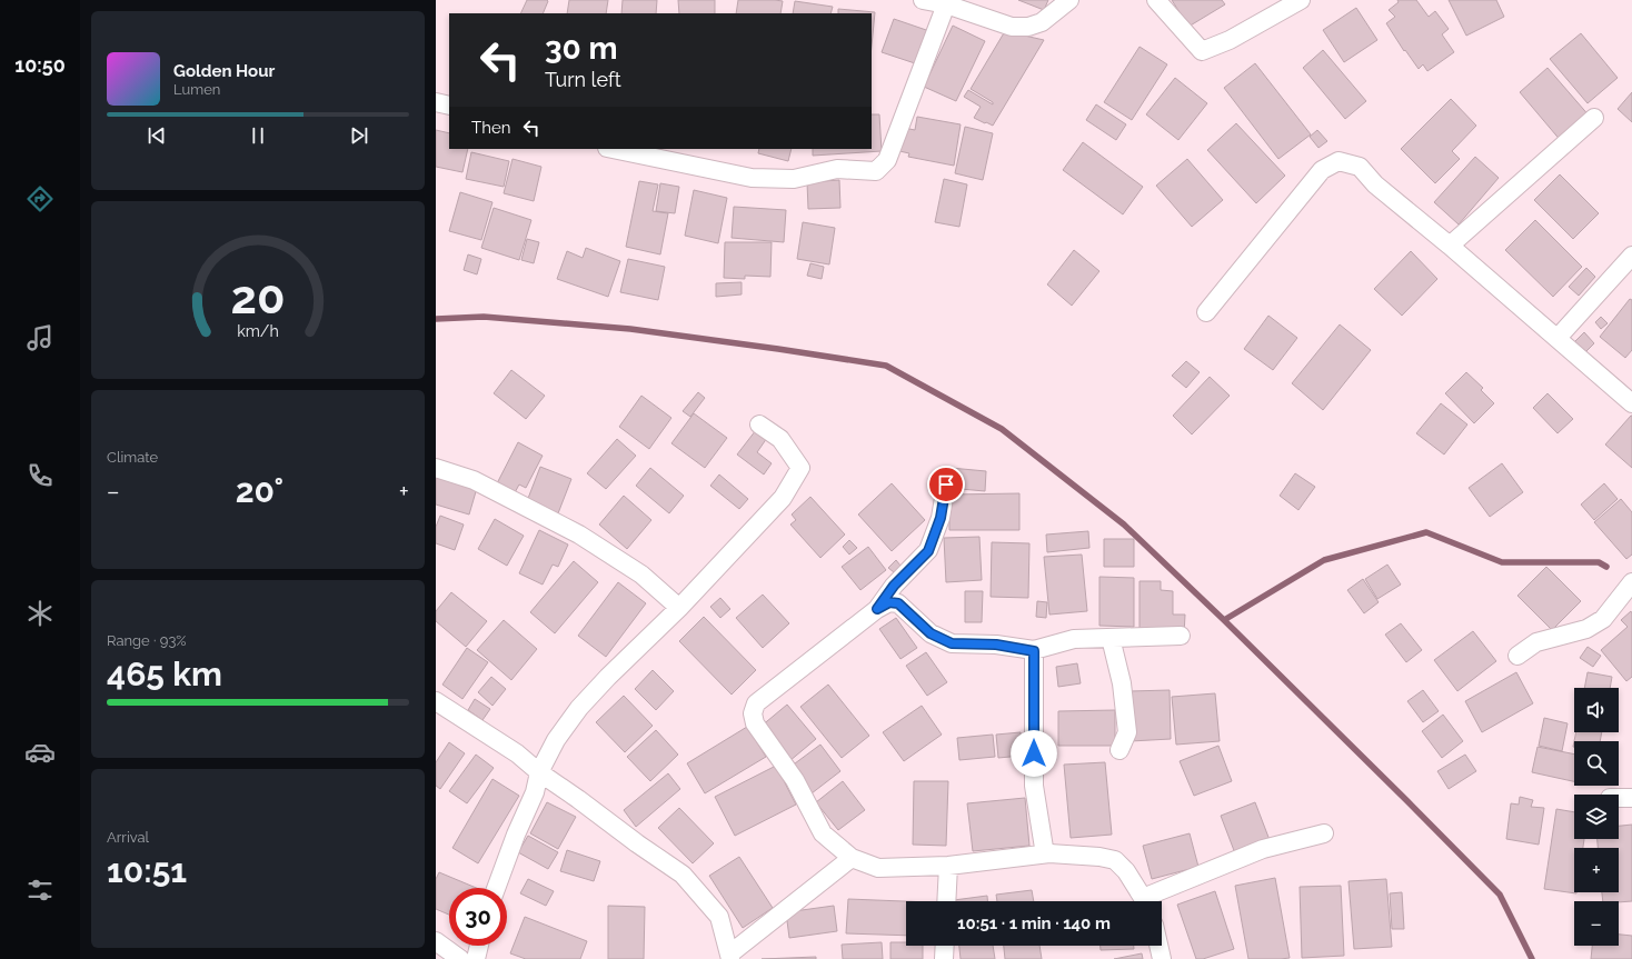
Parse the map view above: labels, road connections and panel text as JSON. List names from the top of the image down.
{
  "page": {
    "tabs": "10:50",
    "turn": ["30 m", "Turn left"],
    "song": ["Golden Hour", "Lumen"],
    "then": "Then",
    "tile": [
      "Climate",
      ["Range · 93%", "465 km"],
      ["Arrival", "10:51"]
    ],
    "heat": ["−", "20°", "+"],
    "map_buttons": ["+", "−"],
    "limit": "30",
    "trip": "10:51 · 1 min · 140 m",
    "gauge": ["20", "km/h"]
  }
}
